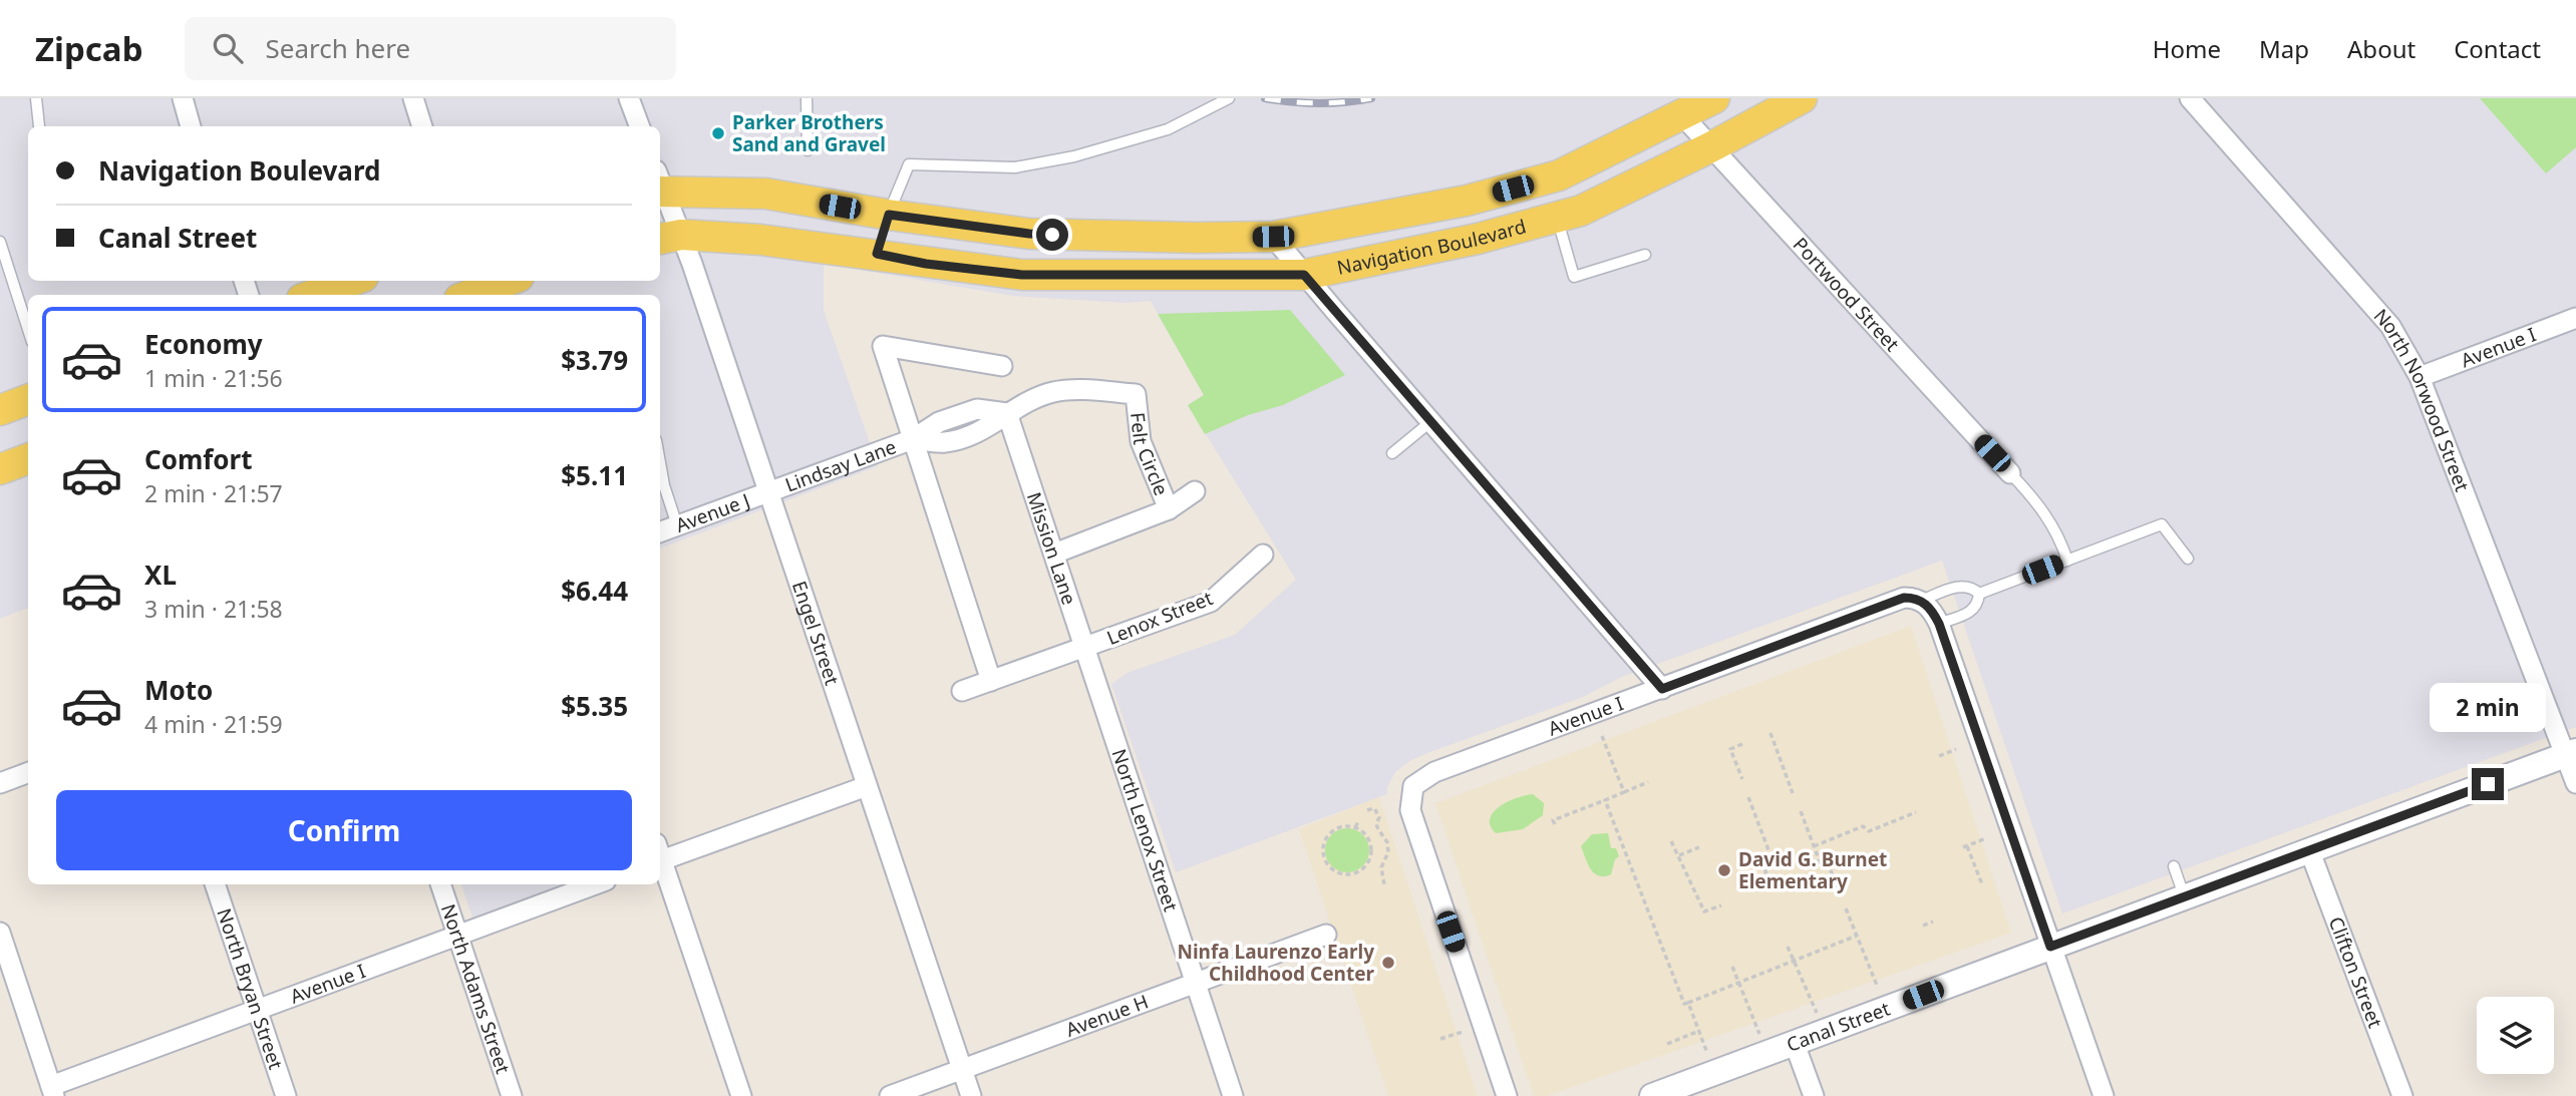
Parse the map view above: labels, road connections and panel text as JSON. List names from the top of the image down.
{
  "streets": {
    "main road": ["Navigation Boulevard"],
    "street": [
      "Portwood Street",
      "Avenue I",
      "North Norwood Street",
      "Felt Circle",
      "Lindsay Lane",
      "Avenue J",
      "Mission Lane",
      "Lenox Street",
      "Engel Street",
      "North Lenox Street",
      "Clifton Street",
      "North Bryan Street",
      "North Adams Street",
      "Avenue H",
      "Canal Street"
    ]
  },
  "crossings": [
    ["Navigation Boulevard", "Portwood Street"],
    ["Navigation Boulevard", "Engel Street"],
    ["Avenue I", "North Norwood Street"],
    ["Avenue I", "North Bryan Street"],
    ["Avenue I", "North Adams Street"],
    ["North Norwood Street", "Canal Street"],
    ["Felt Circle", "Lindsay Lane"],
    ["Lindsay Lane", "Avenue J"],
    ["Lindsay Lane", "Mission Lane"],
    ["Lindsay Lane", "Engel Street"],
    ["Avenue J", "Engel Street"],
    ["Mission Lane", "Lenox Street"],
    ["Mission Lane", "North Lenox Street"],
    ["Engel Street", "Avenue H"],
    ["North Lenox Street", "Avenue H"],
    ["Clifton Street", "Canal Street"]
  ],
  "places": ["Parker Brothers Sand and Gravel", "David G. Burnet Elementary", "Ninfa Laurenzo Early Childhood Center"],
  "page": {
    "header": "Zipcab",
    "search": "Search here",
    "nav": [
      "Home",
      "Map",
      "About",
      "Contact"
    ],
    "banner": ["Navigation Boulevard", "Canal Street"],
    "list": [
      {
        "name": "Economy",
        "note": "1 min · 21:56",
        "value": "$3.79"
      },
      {
        "name": "Comfort",
        "note": "2 min · 21:57",
        "value": "$5.11"
      },
      {
        "name": "XL",
        "note": "3 min · 21:58",
        "value": "$6.44"
      },
      {
        "name": "Moto",
        "note": "4 min · 21:59",
        "value": "$5.35"
      }
    ],
    "bubble": "2 min",
    "buttons": "Confirm"
  }
}
